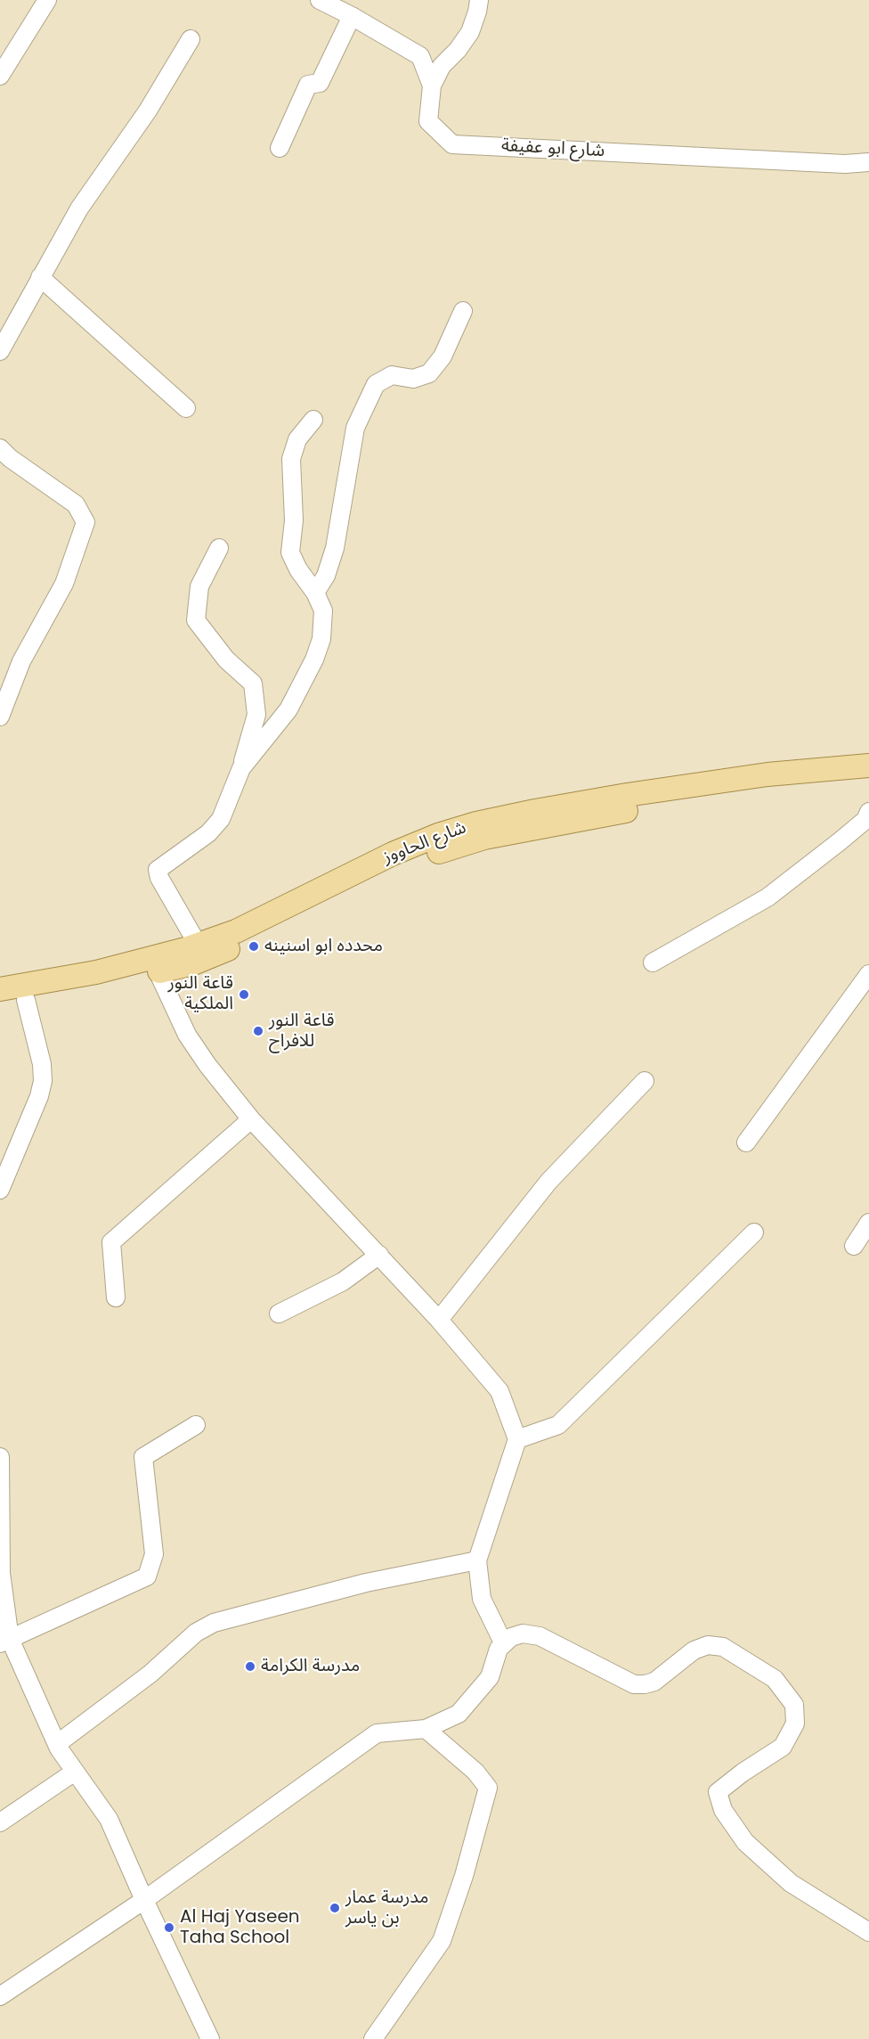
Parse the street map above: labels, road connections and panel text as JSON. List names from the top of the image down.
{
  "streets": {
    "main road": ["شارع الحاووز"],
    "street": ["شارع ابو عفيفة"]
  },
  "places": [
    "محدده ابو اسنينه",
    "قاعة النور الملكية",
    "قاعة النور للافراح",
    "مدرسة الكرامة",
    "مدرسة عمار بن ياسر",
    "Al Haj Yaseen Taha School"
  ]
}
